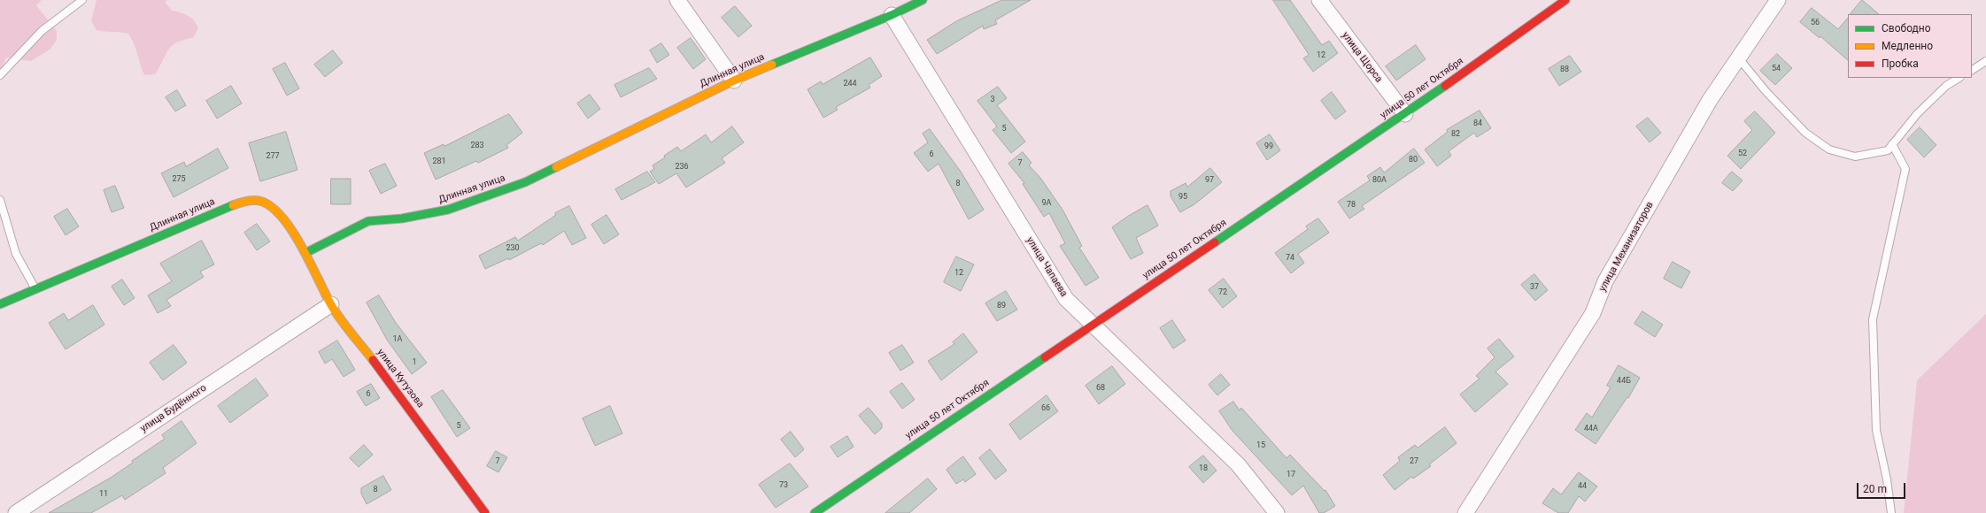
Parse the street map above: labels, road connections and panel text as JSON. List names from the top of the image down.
{
  "streets": {
    "street": [
      "улица Щорса",
      "Длинная улица",
      "улица 50 лет Октября",
      "улица Механизаторов",
      "улица Чапаева",
      "улица Кутузова",
      "улица Будённого"
    ]
  },
  "crossings": [
    ["улица Щорса", "улица 50 лет Октября"],
    ["Длинная улица", "улица Чапаева"],
    ["Длинная улица", "улица Кутузова"],
    ["улица 50 лет Октября", "улица Чапаева"],
    ["улица Кутузова", "улица Будённого"]
  ],
  "house_numbers": [
    "56",
    "12",
    "54",
    "88",
    "244",
    "3",
    "84",
    "5",
    "82",
    "283",
    "99",
    "52",
    "6",
    "277",
    "80",
    "281",
    "7",
    "236",
    "275",
    "97",
    "80А",
    "8",
    "95",
    "9А",
    "78",
    "230",
    "74",
    "12",
    "37",
    "72",
    "89",
    "1А",
    "1",
    "44Б",
    "68",
    "6",
    "66",
    "5",
    "44А",
    "15",
    "7",
    "27",
    "18",
    "17",
    "73",
    "44",
    "8",
    "11"
  ],
  "legend": ["Свободно", "Медленно", "Пробка"],
  "scale_bar": "20 m"
}
